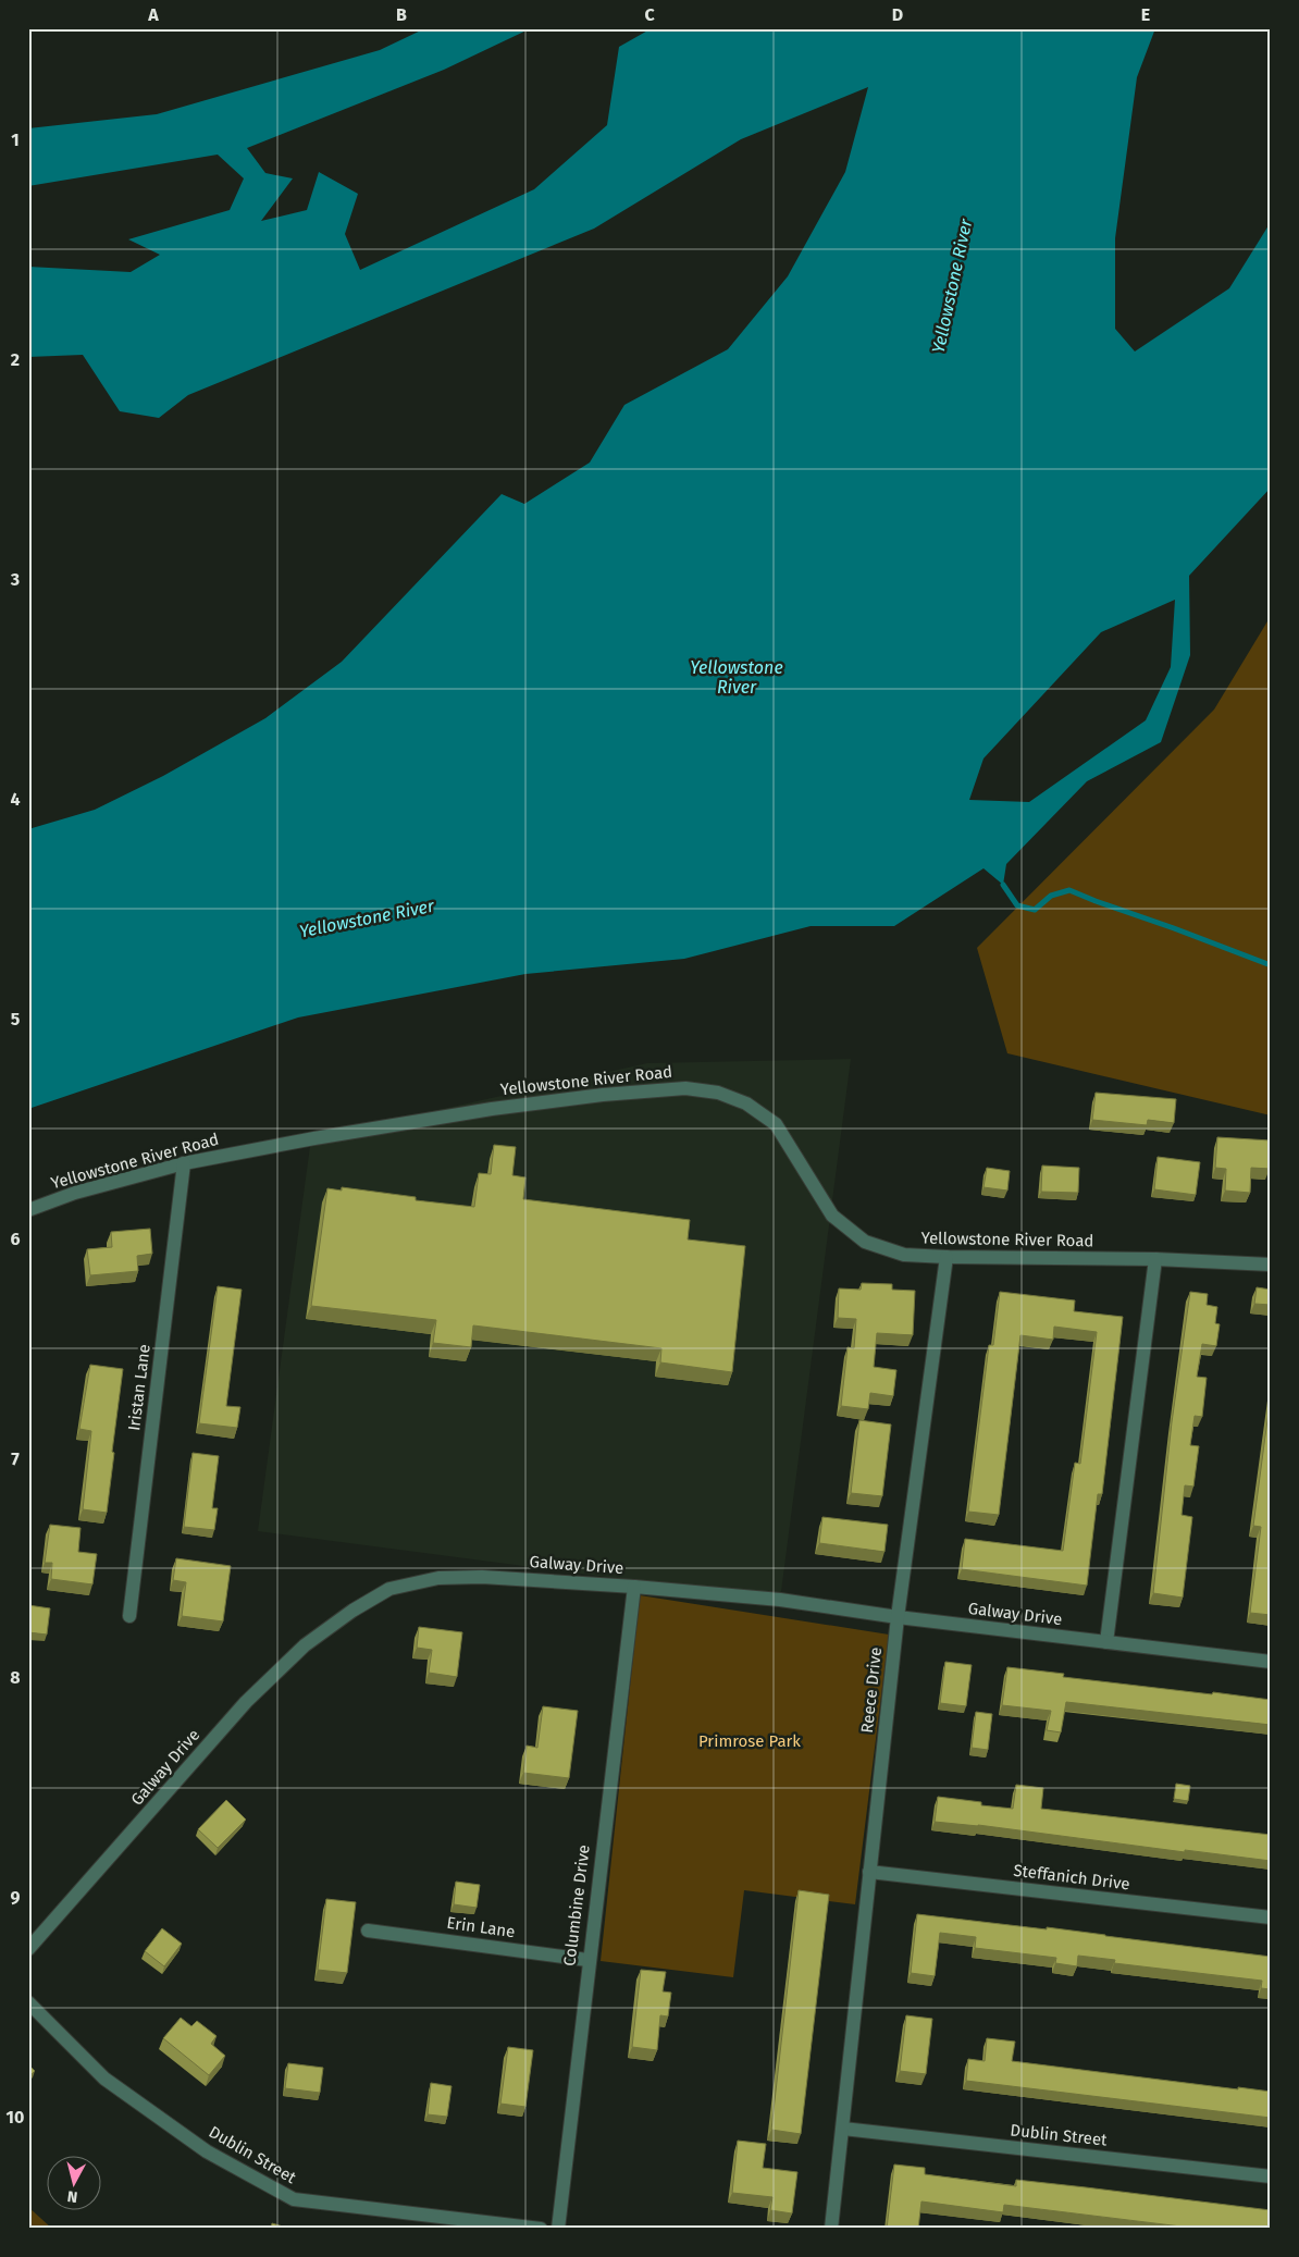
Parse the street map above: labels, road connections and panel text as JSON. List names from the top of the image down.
{
  "streets": {
    "street": [
      "Yellowstone River Road",
      "Iristan Lane",
      "Galway Drive",
      "Reece Drive",
      "Steffanich Drive",
      "Columbine Drive",
      "Erin Lane",
      "Dublin Street"
    ]
  },
  "crossings": [
    ["Yellowstone River Road", "Iristan Lane"],
    ["Yellowstone River Road", "Reece Drive"],
    ["Galway Drive", "Reece Drive"],
    ["Galway Drive", "Columbine Drive"],
    ["Reece Drive", "Steffanich Drive"],
    ["Reece Drive", "Dublin Street"],
    ["Columbine Drive", "Erin Lane"]
  ],
  "water": ["Yellowstone River"],
  "parks": ["Primrose Park"],
  "north": "bottom",
  "grid": {
    "columns": [
      "A",
      "B",
      "C",
      "D",
      "E"
    ],
    "rows": [
      "1",
      "2",
      "3",
      "4",
      "5",
      "6",
      "7",
      "8",
      "9",
      "10"
    ]
  }
}
